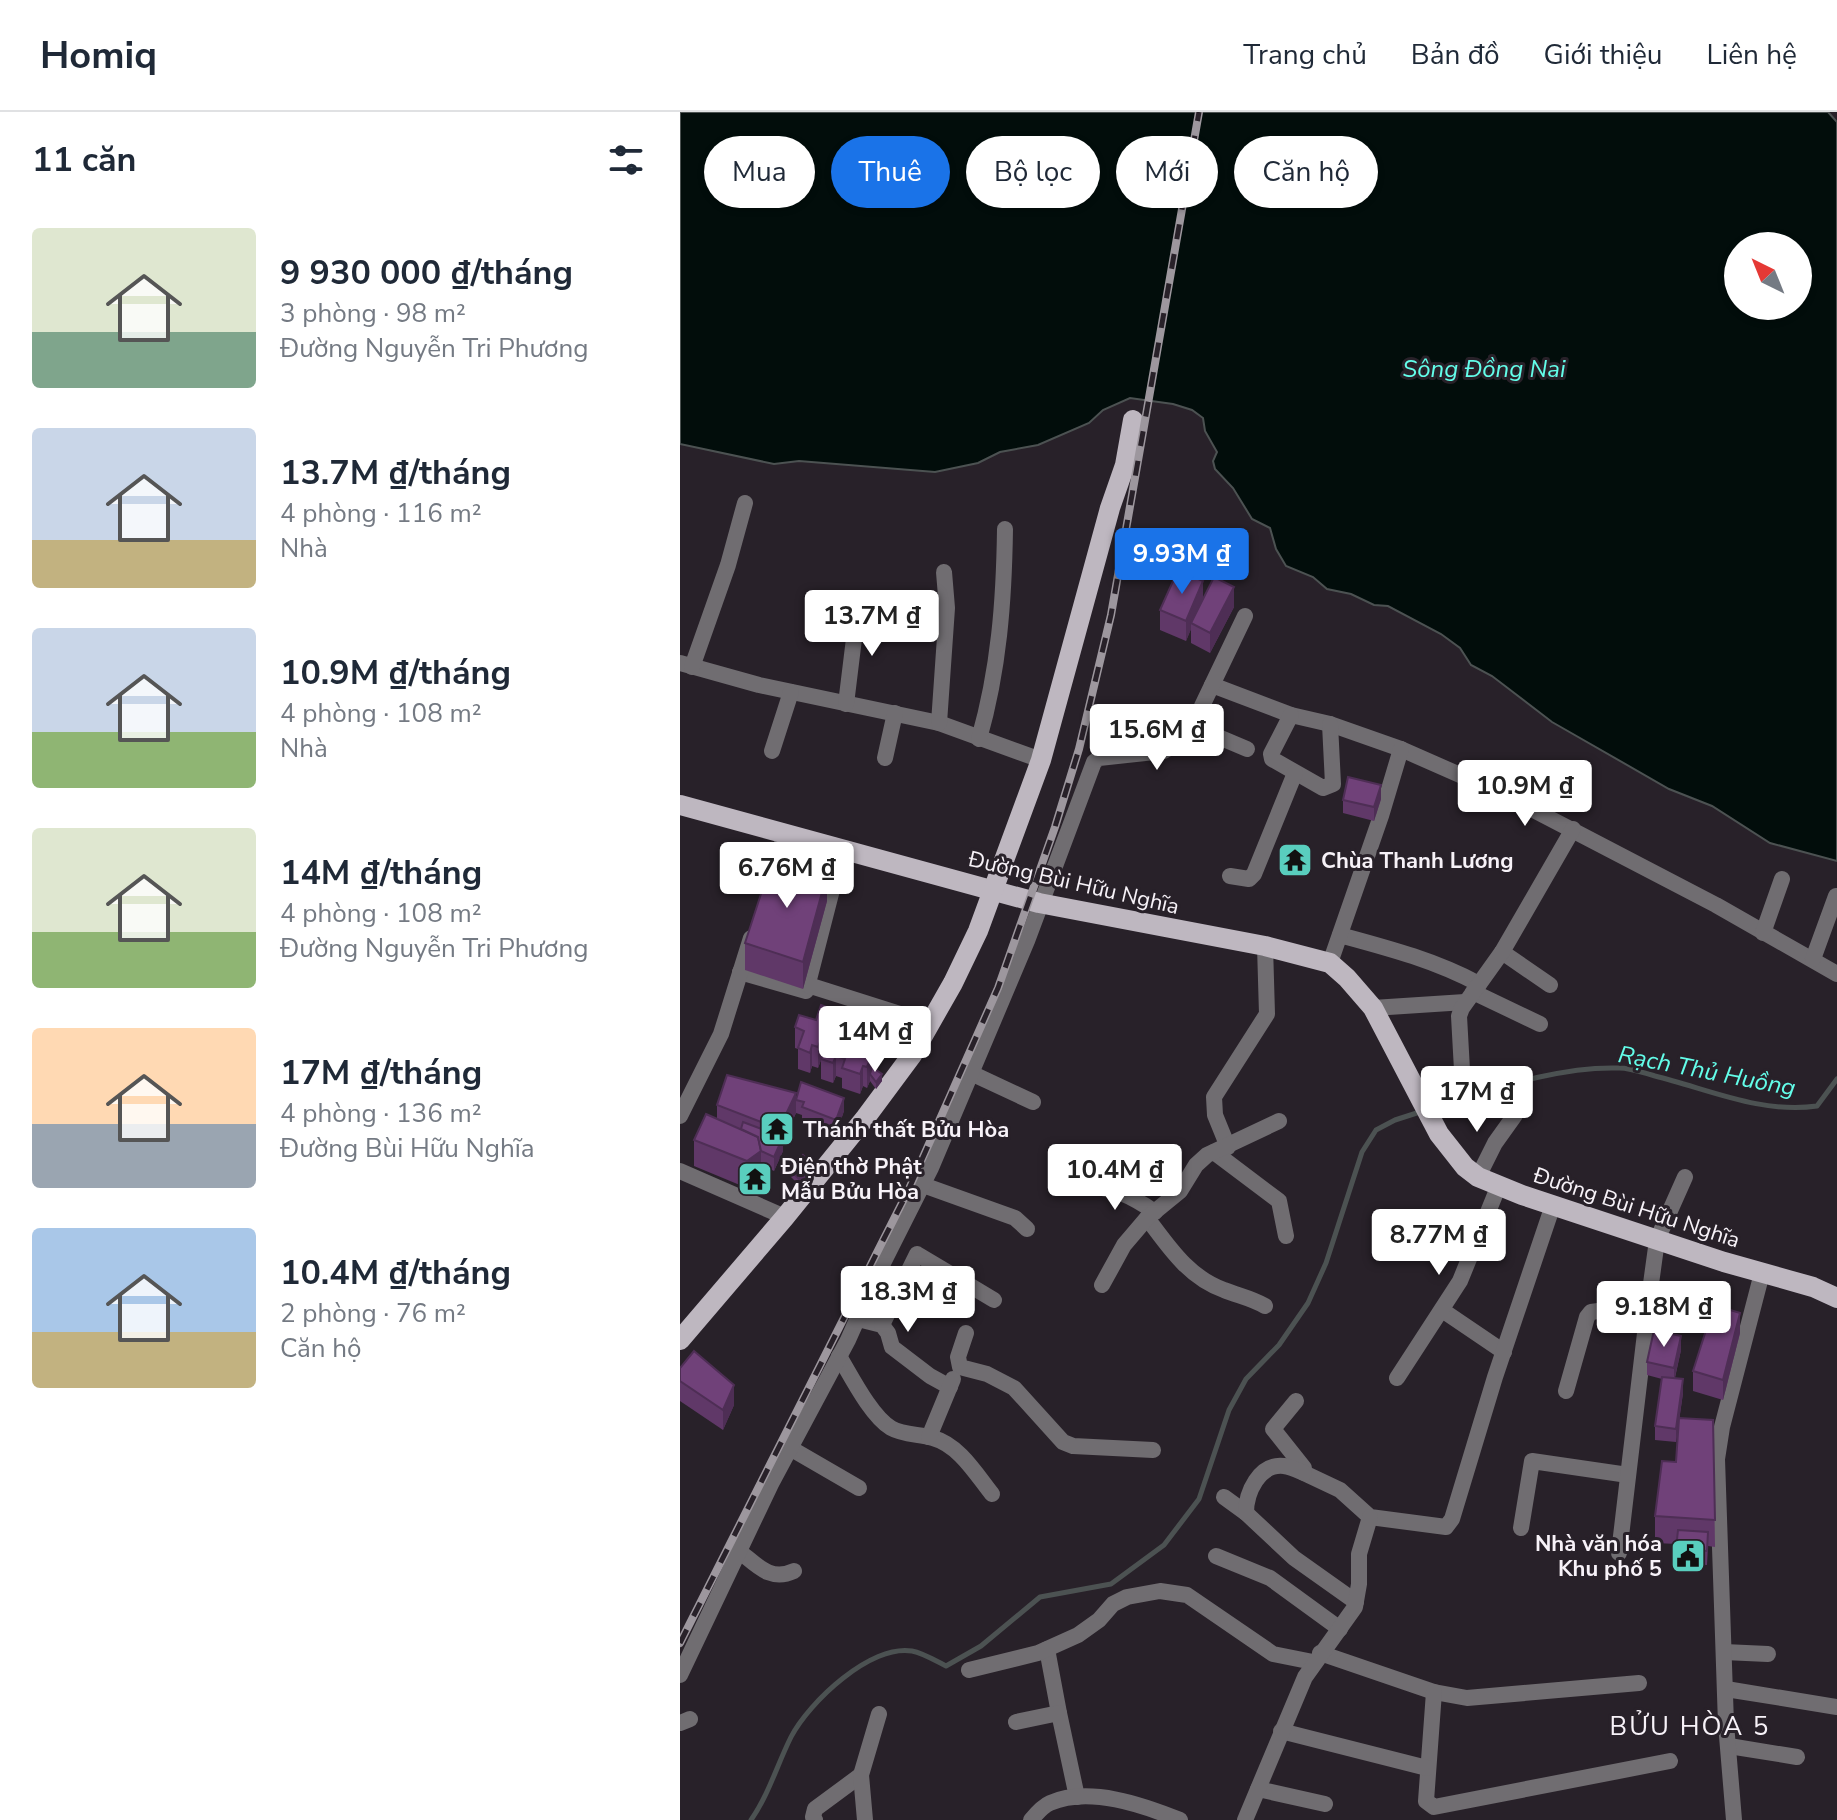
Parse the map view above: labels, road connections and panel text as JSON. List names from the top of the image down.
{
  "streets": {
    "main road": ["Đường Bùi Hữu Nghĩa"]
  },
  "districts": ["BỬU HÒA 5"],
  "water": ["Sông Đồng Nai", "Rạch Thủ Huồng"],
  "places": {
    "temple": ["Chùa Thanh Lương", "Thánh thất Bửu Hòa", "Điện thờ Phật Mẫu Bửu Hòa"],
    "public building": ["Nhà văn hóa Khu phố 5"]
  },
  "north": "top left",
  "page": {
    "header": "Homiq",
    "nav": [
      "Trang chủ",
      "Bản đồ",
      "Giới thiệu",
      "Liên hệ"
    ],
    "heading": "11 căn",
    "chip": [
      "Mua",
      "Thuê",
      "Bộ lọc",
      "Mới",
      "Căn hộ"
    ],
    "list": [
      {
        "name": "9 930 000 ₫/tháng",
        "note": "3 phòng · 98 m² · Đường Nguyễn Tri Phương"
      },
      {
        "name": "13.7M ₫/tháng",
        "note": "4 phòng · 116 m² · Nhà"
      },
      {
        "name": "10.9M ₫/tháng",
        "note": "4 phòng · 108 m² · Nhà"
      },
      {
        "name": "14M ₫/tháng",
        "note": "4 phòng · 108 m² · Đường Nguyễn Tri Phương"
      },
      {
        "name": "17M ₫/tháng",
        "note": "4 phòng · 136 m² · Đường Bùi Hữu Nghĩa"
      },
      {
        "name": "10.4M ₫/tháng",
        "note": "2 phòng · 76 m² · Căn hộ"
      }
    ],
    "price": [
      "9.93M ₫",
      "13.7M ₫",
      "15.6M ₫",
      "10.9M ₫",
      "6.76M ₫",
      "14M ₫",
      "17M ₫",
      "10.4M ₫",
      "8.77M ₫",
      "18.3M ₫",
      "9.18M ₫"
    ]
  }
}
